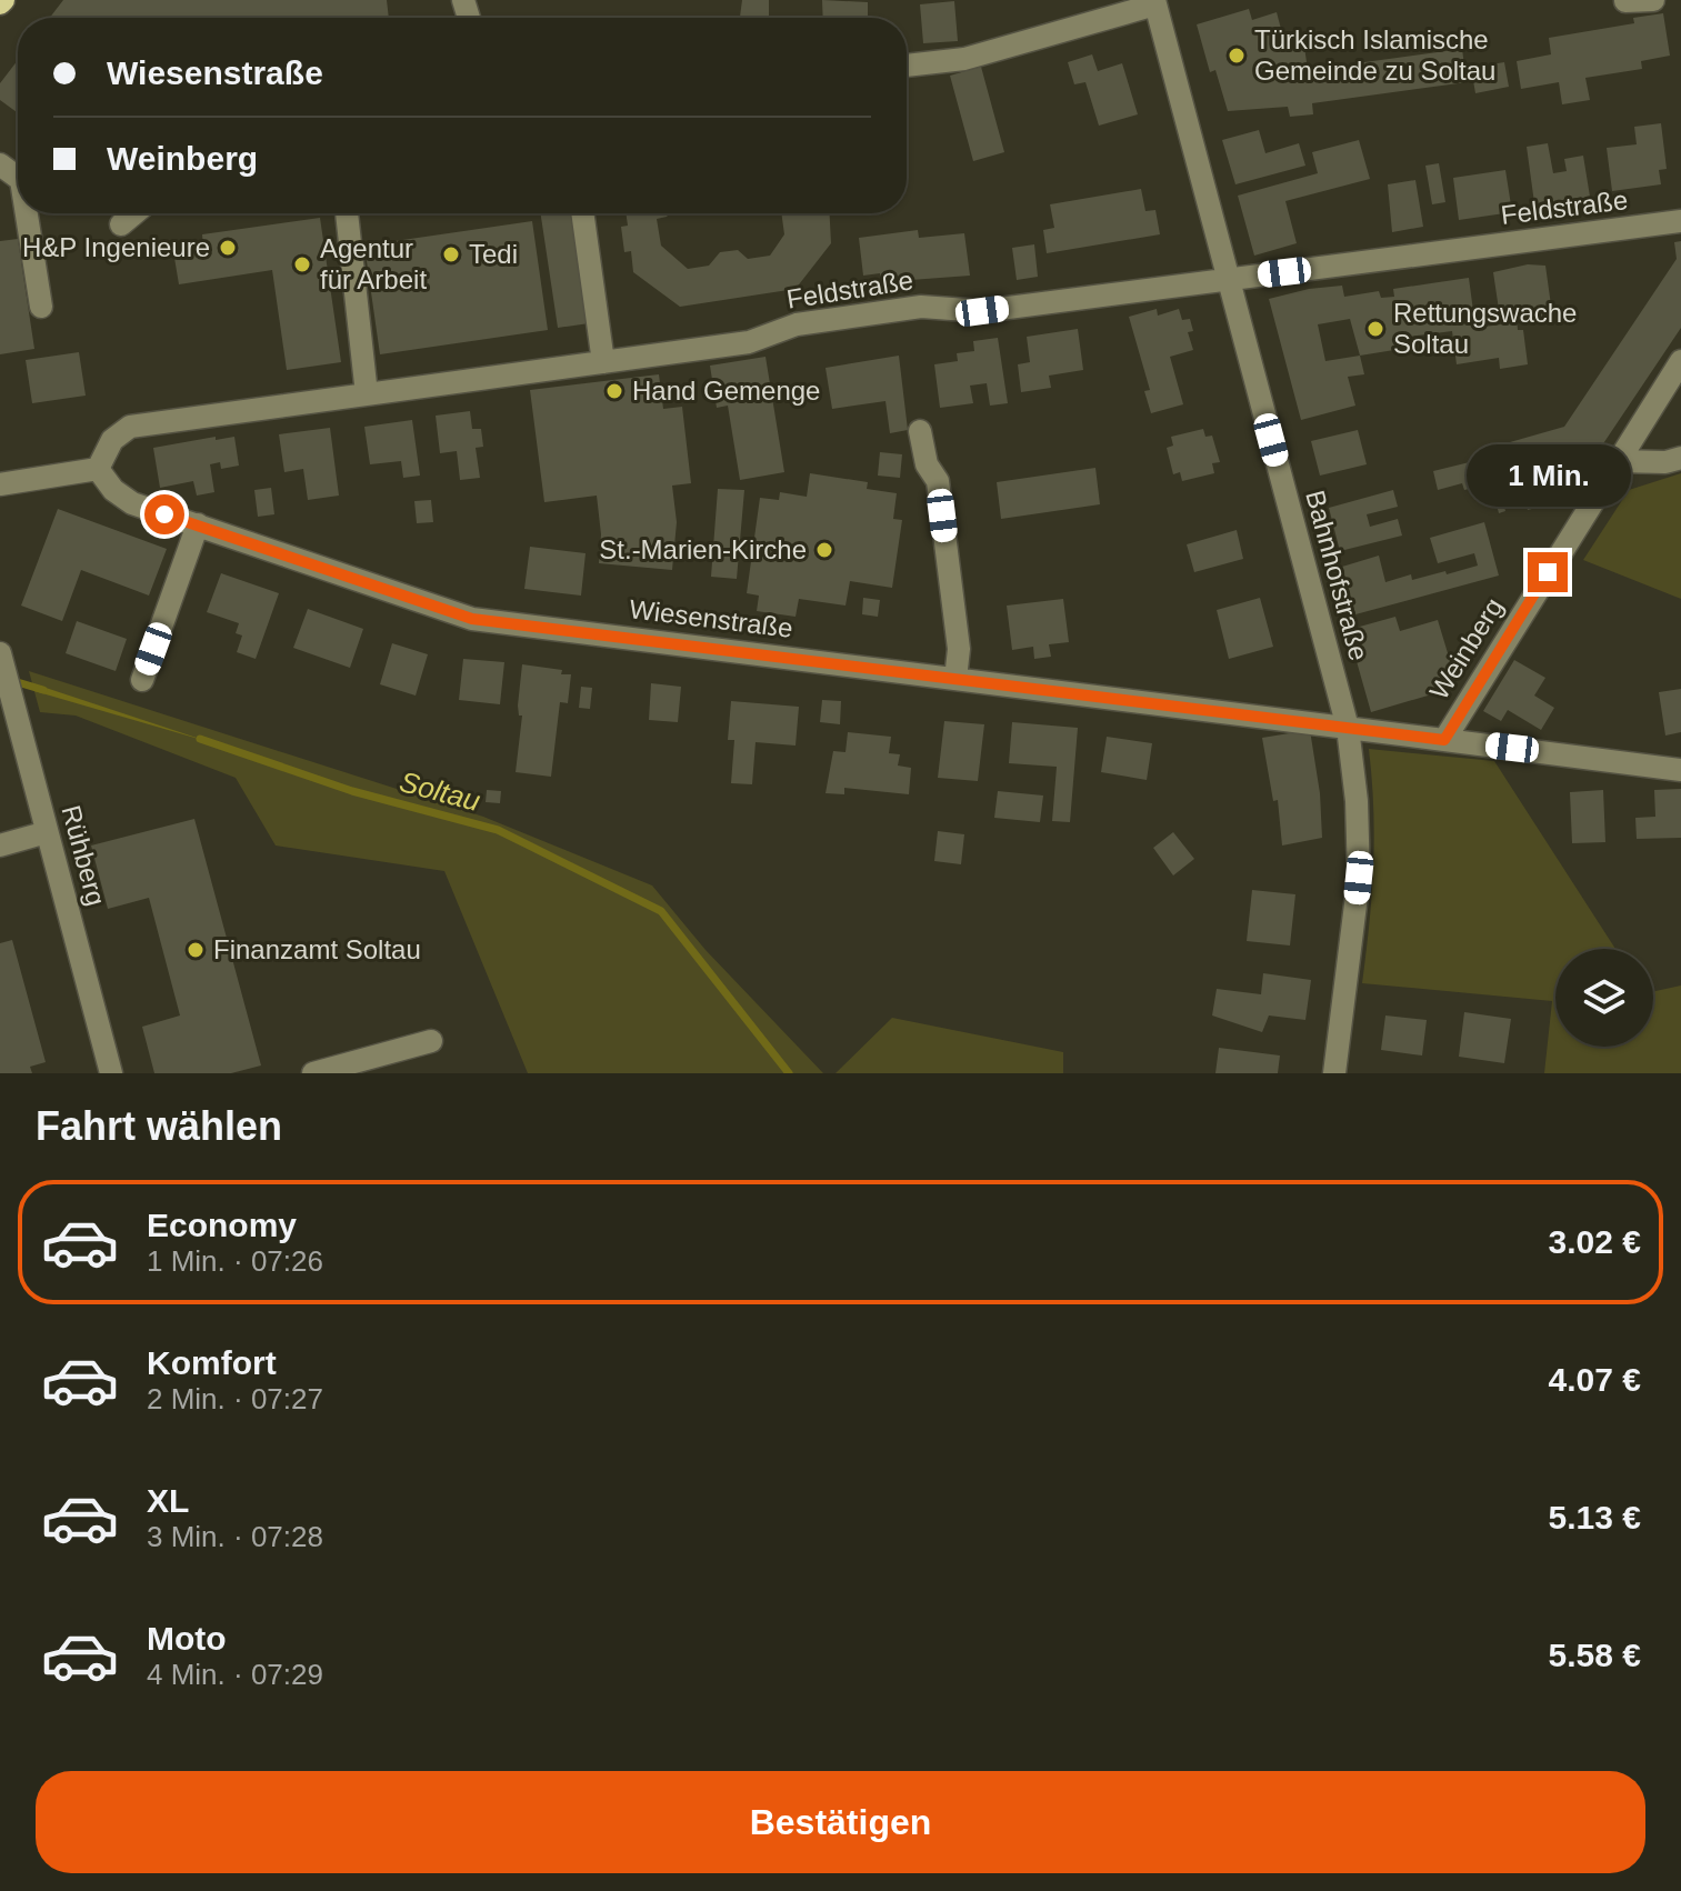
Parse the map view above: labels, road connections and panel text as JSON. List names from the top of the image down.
{
  "streets": {
    "street": [
      "Feldstraße",
      "Bahnhofstraße",
      "Wiesenstraße",
      "Weinberg",
      "Rühberg"
    ]
  },
  "crossings": [
    ["Feldstraße", "Bahnhofstraße"],
    ["Feldstraße", "Wiesenstraße"],
    ["Bahnhofstraße", "Wiesenstraße"],
    ["Bahnhofstraße", "Weinberg"],
    ["Wiesenstraße", "Weinberg"]
  ],
  "water": ["Soltau"],
  "places": [
    "Türkisch Islamische Gemeinde zu Soltau",
    "H&P Ingenieure",
    "Tedi",
    "Agentur für Arbeit",
    "Rettungswache Soltau",
    "Hand Gemenge",
    "St.-Marien-Kirche",
    "Finanzamt Soltau"
  ],
  "page": {
    "banner": ["Wiesenstraße", "Weinberg"],
    "bubble": "1 Min.",
    "heading": "Fahrt wählen",
    "list": [
      {
        "name": "Economy",
        "note": "1 Min. · 07:26",
        "value": "3.02 €"
      },
      {
        "name": "Komfort",
        "note": "2 Min. · 07:27",
        "value": "4.07 €"
      },
      {
        "name": "XL",
        "note": "3 Min. · 07:28",
        "value": "5.13 €"
      },
      {
        "name": "Moto",
        "note": "4 Min. · 07:29",
        "value": "5.58 €"
      }
    ],
    "buttons": "Bestätigen"
  }
}
